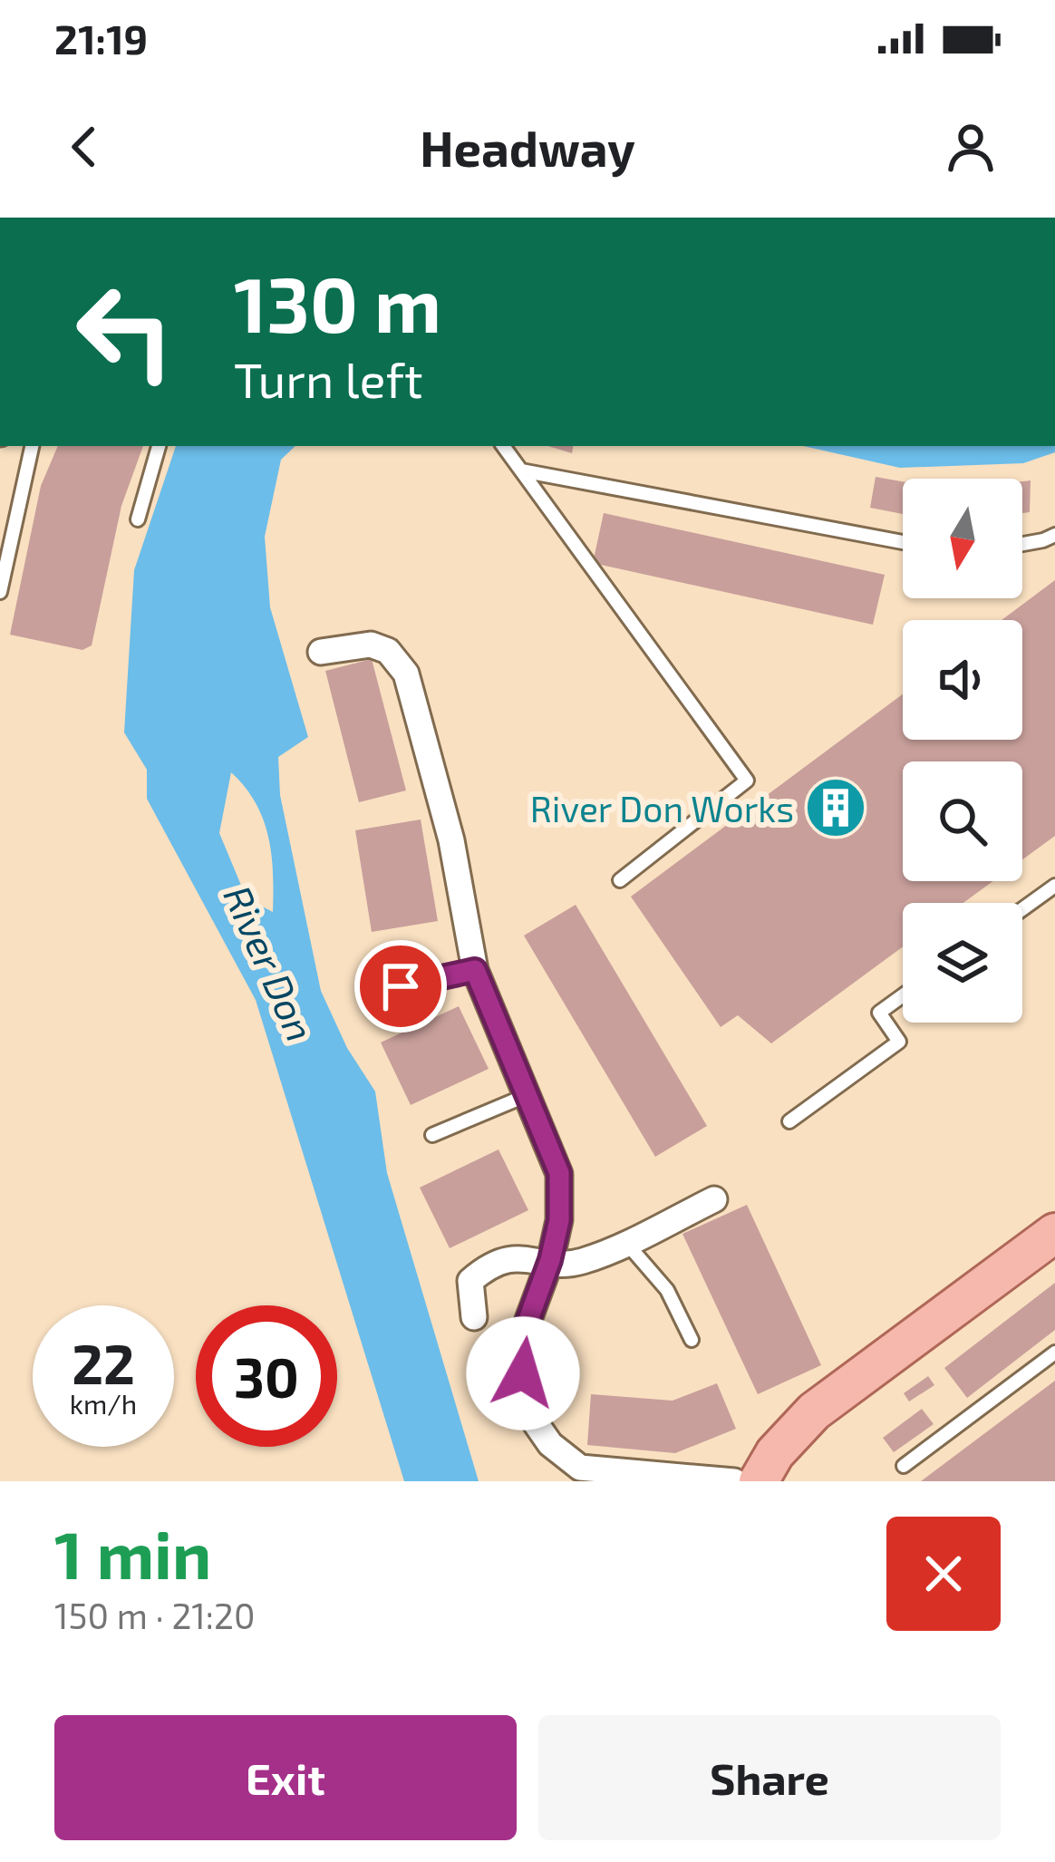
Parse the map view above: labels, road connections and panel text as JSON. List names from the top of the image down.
{
  "water": ["River Don"],
  "places": {
    "building": ["River Don Works"]
  },
  "north": "bottom",
  "page": {
    "status": "21:19",
    "header": "Headway",
    "turn": ["130 m", "Turn left"],
    "speed": "22 km/h",
    "limit": "30",
    "heading": ["1 min", "150 m · 21:20"],
    "buttons": ["Exit", "Share"]
  }
}
